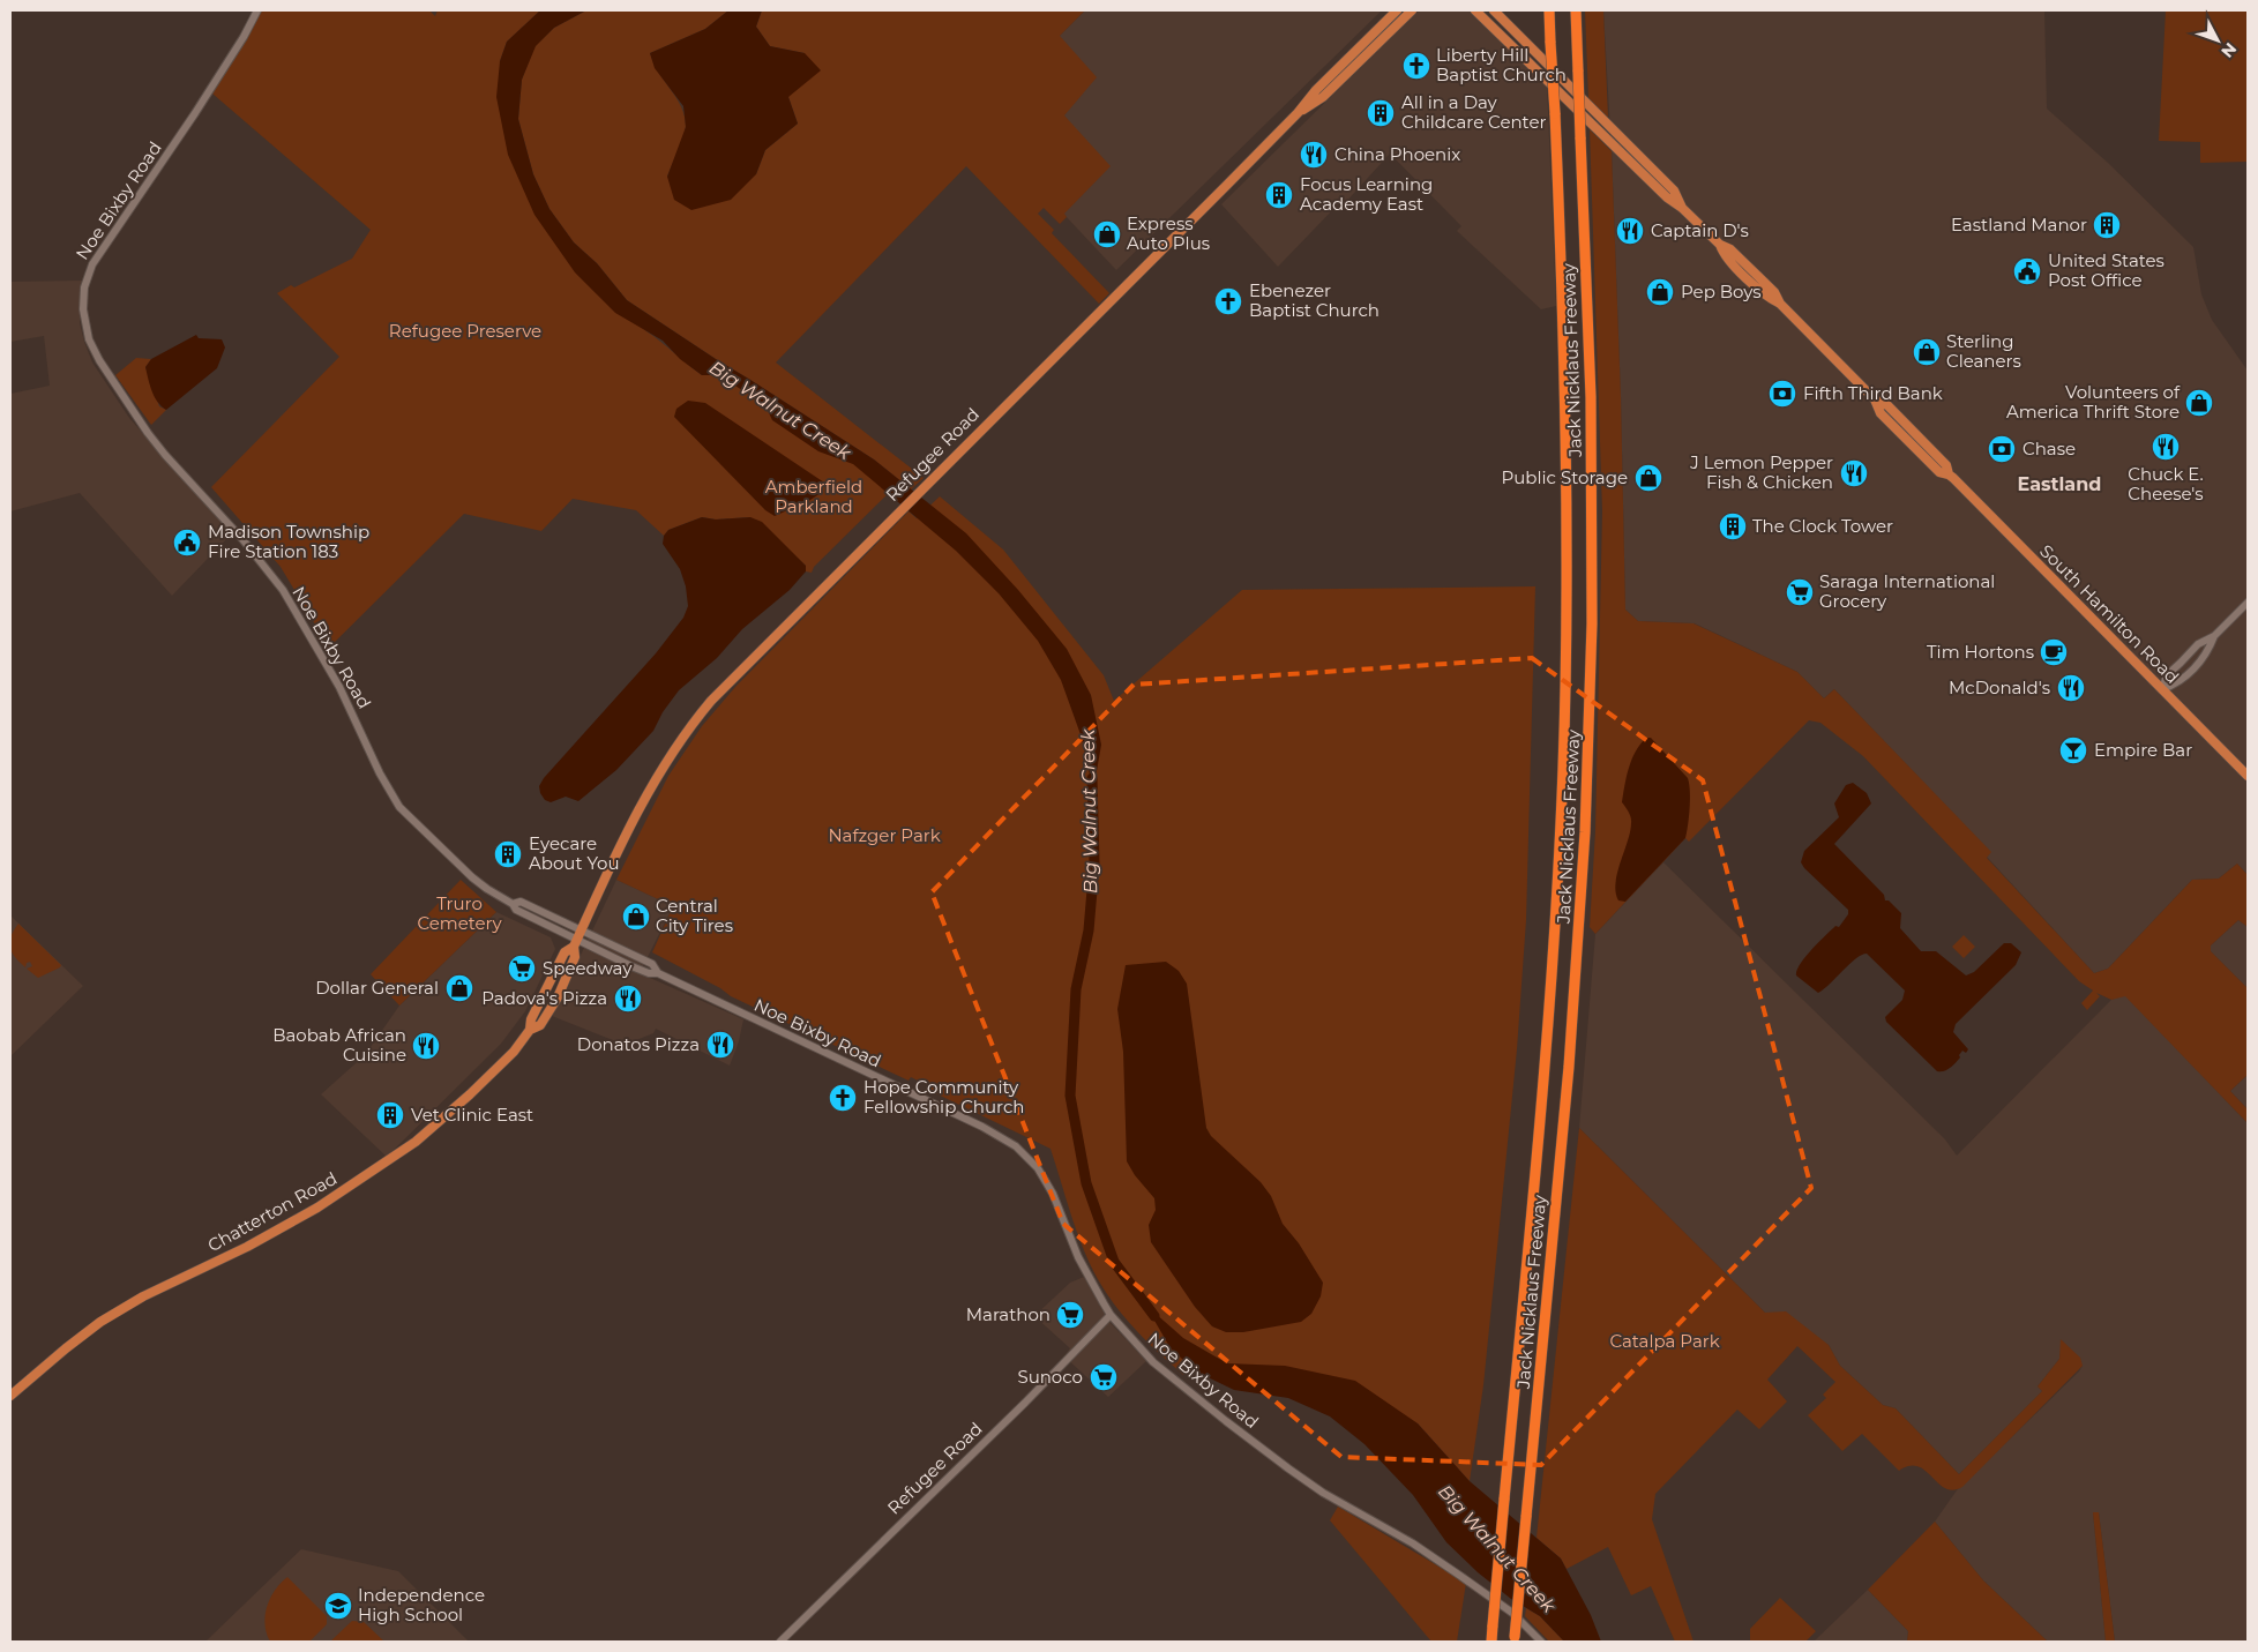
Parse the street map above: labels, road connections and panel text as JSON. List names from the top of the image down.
{
  "streets": {
    "highway": ["Jack Nicklaus Freeway"],
    "main road": ["Refugee Road", "South Hamilton Road", "Chatterton Road"],
    "street": ["Noe Bixby Road"]
  },
  "crossings": [
    ["Noe Bixby Road", "Refugee Road"],
    ["Noe Bixby Road", "Chatterton Road"],
    ["Refugee Road", "Chatterton Road"]
  ],
  "districts": ["Eastland"],
  "water": ["Big Walnut Creek"],
  "parks": [
    "Refugee Preserve",
    "Amberfield Parkland",
    "Nafzger Park",
    "Truro Cemetery",
    "Catalpa Park"
  ],
  "places": {
    "church": ["Liberty Hill Baptist Church", "Ebenezer Baptist Church", "Hope Community Fellowship Church"],
    "building": [
      "All in a Day Childcare Center",
      "Focus Learning Academy East",
      "Eastland Manor",
      "The Clock Tower",
      "Eyecare About You",
      "Vet Clinic East"
    ],
    "restaurant": [
      "China Phoenix",
      "Captain D's",
      "Chuck E. Cheese's",
      "J Lemon Pepper Fish & Chicken",
      "McDonald's",
      "Padova's Pizza",
      "Donatos Pizza",
      "Baobab African Cuisine"
    ],
    "shop": [
      "Express Auto Plus",
      "Pep Boys",
      "Sterling Cleaners",
      "Volunteers of America Thrift Store",
      "Public Storage",
      "Central City Tires",
      "Dollar General"
    ],
    "public building": ["United States Post Office", "Madison Township Fire Station 183"],
    "bank": ["Fifth Third Bank", "Chase"],
    "supermarket": [
      "Saraga International Grocery",
      "Speedway",
      "Marathon",
      "Sunoco"
    ],
    "cafe": ["Tim Hortons"],
    "bar": ["Empire Bar"],
    "school or university": ["Independence High School"]
  },
  "north": "bottom right"
}
